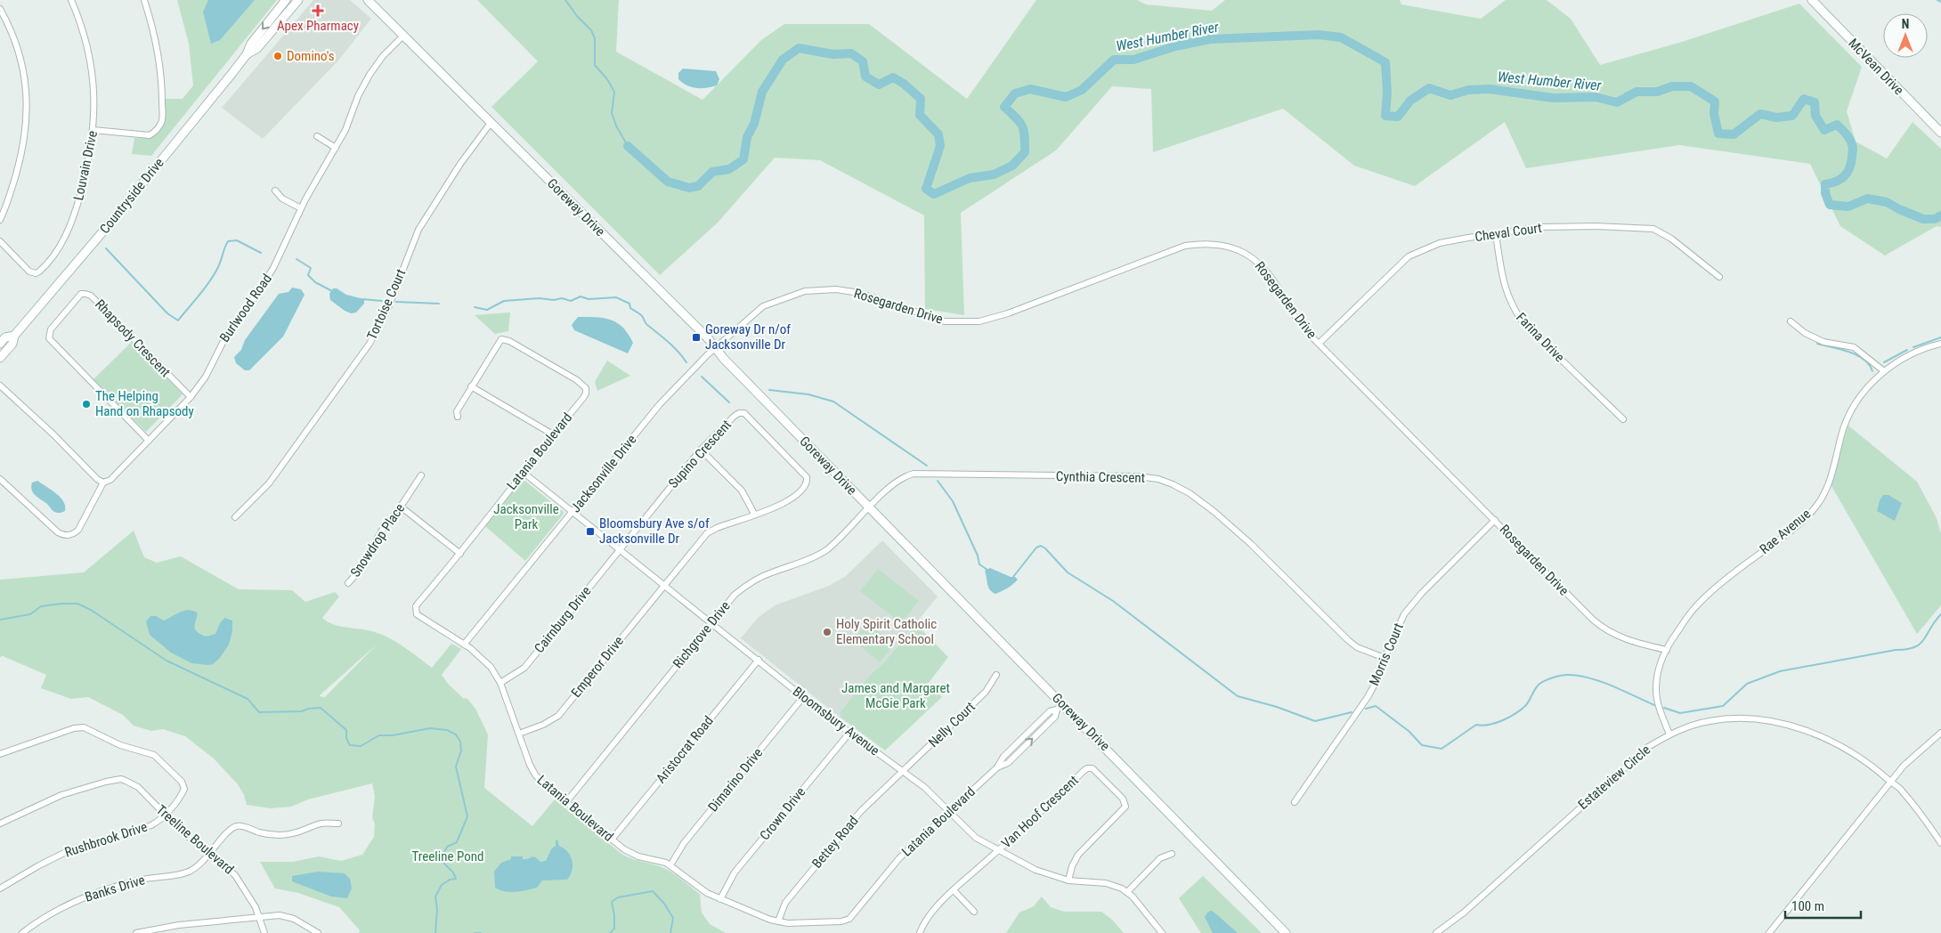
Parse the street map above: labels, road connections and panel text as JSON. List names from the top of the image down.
{
  "streets": {
    "street": [
      "McVean Drive",
      "Louvain Drive",
      "Countryside Drive",
      "Goreway Drive",
      "Cheval Court",
      "Rosegarden Drive",
      "Tortoise Court",
      "Burlwood Road",
      "Farina Drive",
      "Rhapsody Crescent",
      "Latania Boulevard",
      "Supino Crescent",
      "Jacksonville Drive",
      "Cynthia Crescent",
      "Rae Avenue",
      "Snowdrop Place",
      "Cairnburg Drive",
      "Richgrove Drive",
      "Morris Court",
      "Emperor Drive",
      "Bloomsbury Avenue",
      "Nelly Court",
      "Aristocrat Road",
      "Estateview Circle",
      "Dimarino Drive",
      "Van Hoof Crescent",
      "Crown Drive",
      "Rushbrook Drive",
      "Treeline Boulevard",
      "Bettey Road",
      "Banks Drive"
    ]
  },
  "crossings": [
    ["Goreway Drive", "Rosegarden Drive"],
    ["Goreway Drive", "Tortoise Court"],
    ["Goreway Drive", "Burlwood Road"],
    ["Goreway Drive", "Latania Boulevard"],
    ["Goreway Drive", "Jacksonville Drive"],
    ["Goreway Drive", "Cynthia Crescent"],
    ["Goreway Drive", "Richgrove Drive"],
    ["Cheval Court", "Rosegarden Drive"],
    ["Cheval Court", "Farina Drive"],
    ["Rosegarden Drive", "Jacksonville Drive"],
    ["Rosegarden Drive", "Rae Avenue"],
    ["Rosegarden Drive", "Morris Court"],
    ["Burlwood Road", "Rhapsody Crescent"],
    ["Latania Boulevard", "Jacksonville Drive"],
    ["Latania Boulevard", "Cairnburg Drive"],
    ["Latania Boulevard", "Richgrove Drive"],
    ["Latania Boulevard", "Emperor Drive"],
    ["Latania Boulevard", "Bloomsbury Avenue"],
    ["Latania Boulevard", "Aristocrat Road"],
    ["Latania Boulevard", "Dimarino Drive"],
    ["Latania Boulevard", "Crown Drive"],
    ["Latania Boulevard", "Bettey Road"],
    ["Supino Crescent", "Cairnburg Drive"],
    ["Supino Crescent", "Emperor Drive"],
    ["Supino Crescent", "Bloomsbury Avenue"],
    ["Jacksonville Drive", "Bloomsbury Avenue"],
    ["Cynthia Crescent", "Richgrove Drive"],
    ["Cynthia Crescent", "Morris Court"],
    ["Rae Avenue", "Estateview Circle"],
    ["Cairnburg Drive", "Bloomsbury Avenue"],
    ["Richgrove Drive", "Bloomsbury Avenue"],
    ["Emperor Drive", "Bloomsbury Avenue"],
    ["Bloomsbury Avenue", "Nelly Court"],
    ["Bloomsbury Avenue", "Aristocrat Road"],
    ["Bloomsbury Avenue", "Dimarino Drive"],
    ["Bloomsbury Avenue", "Van Hoof Crescent"],
    ["Bloomsbury Avenue", "Crown Drive"],
    ["Bloomsbury Avenue", "Bettey Road"],
    ["Nelly Court", "Bettey Road"],
    ["Rushbrook Drive", "Treeline Boulevard"],
    ["Treeline Boulevard", "Banks Drive"]
  ],
  "water": ["West Humber River"],
  "parks": ["Jacksonville Park", "James and Margaret McGie Park", "Treeline Pond"],
  "places": {
    "health": ["Apex Pharmacy"],
    "other": ["Domino's", "The Helping Hand on Rhapsody", "Holy Spirit Catholic Elementary School"],
    "transit": ["Goreway Dr n/of Jacksonville Dr", "Bloomsbury Ave s/of Jacksonville Dr"]
  },
  "scale_bar": "100 m",
  "north": "top"
}
